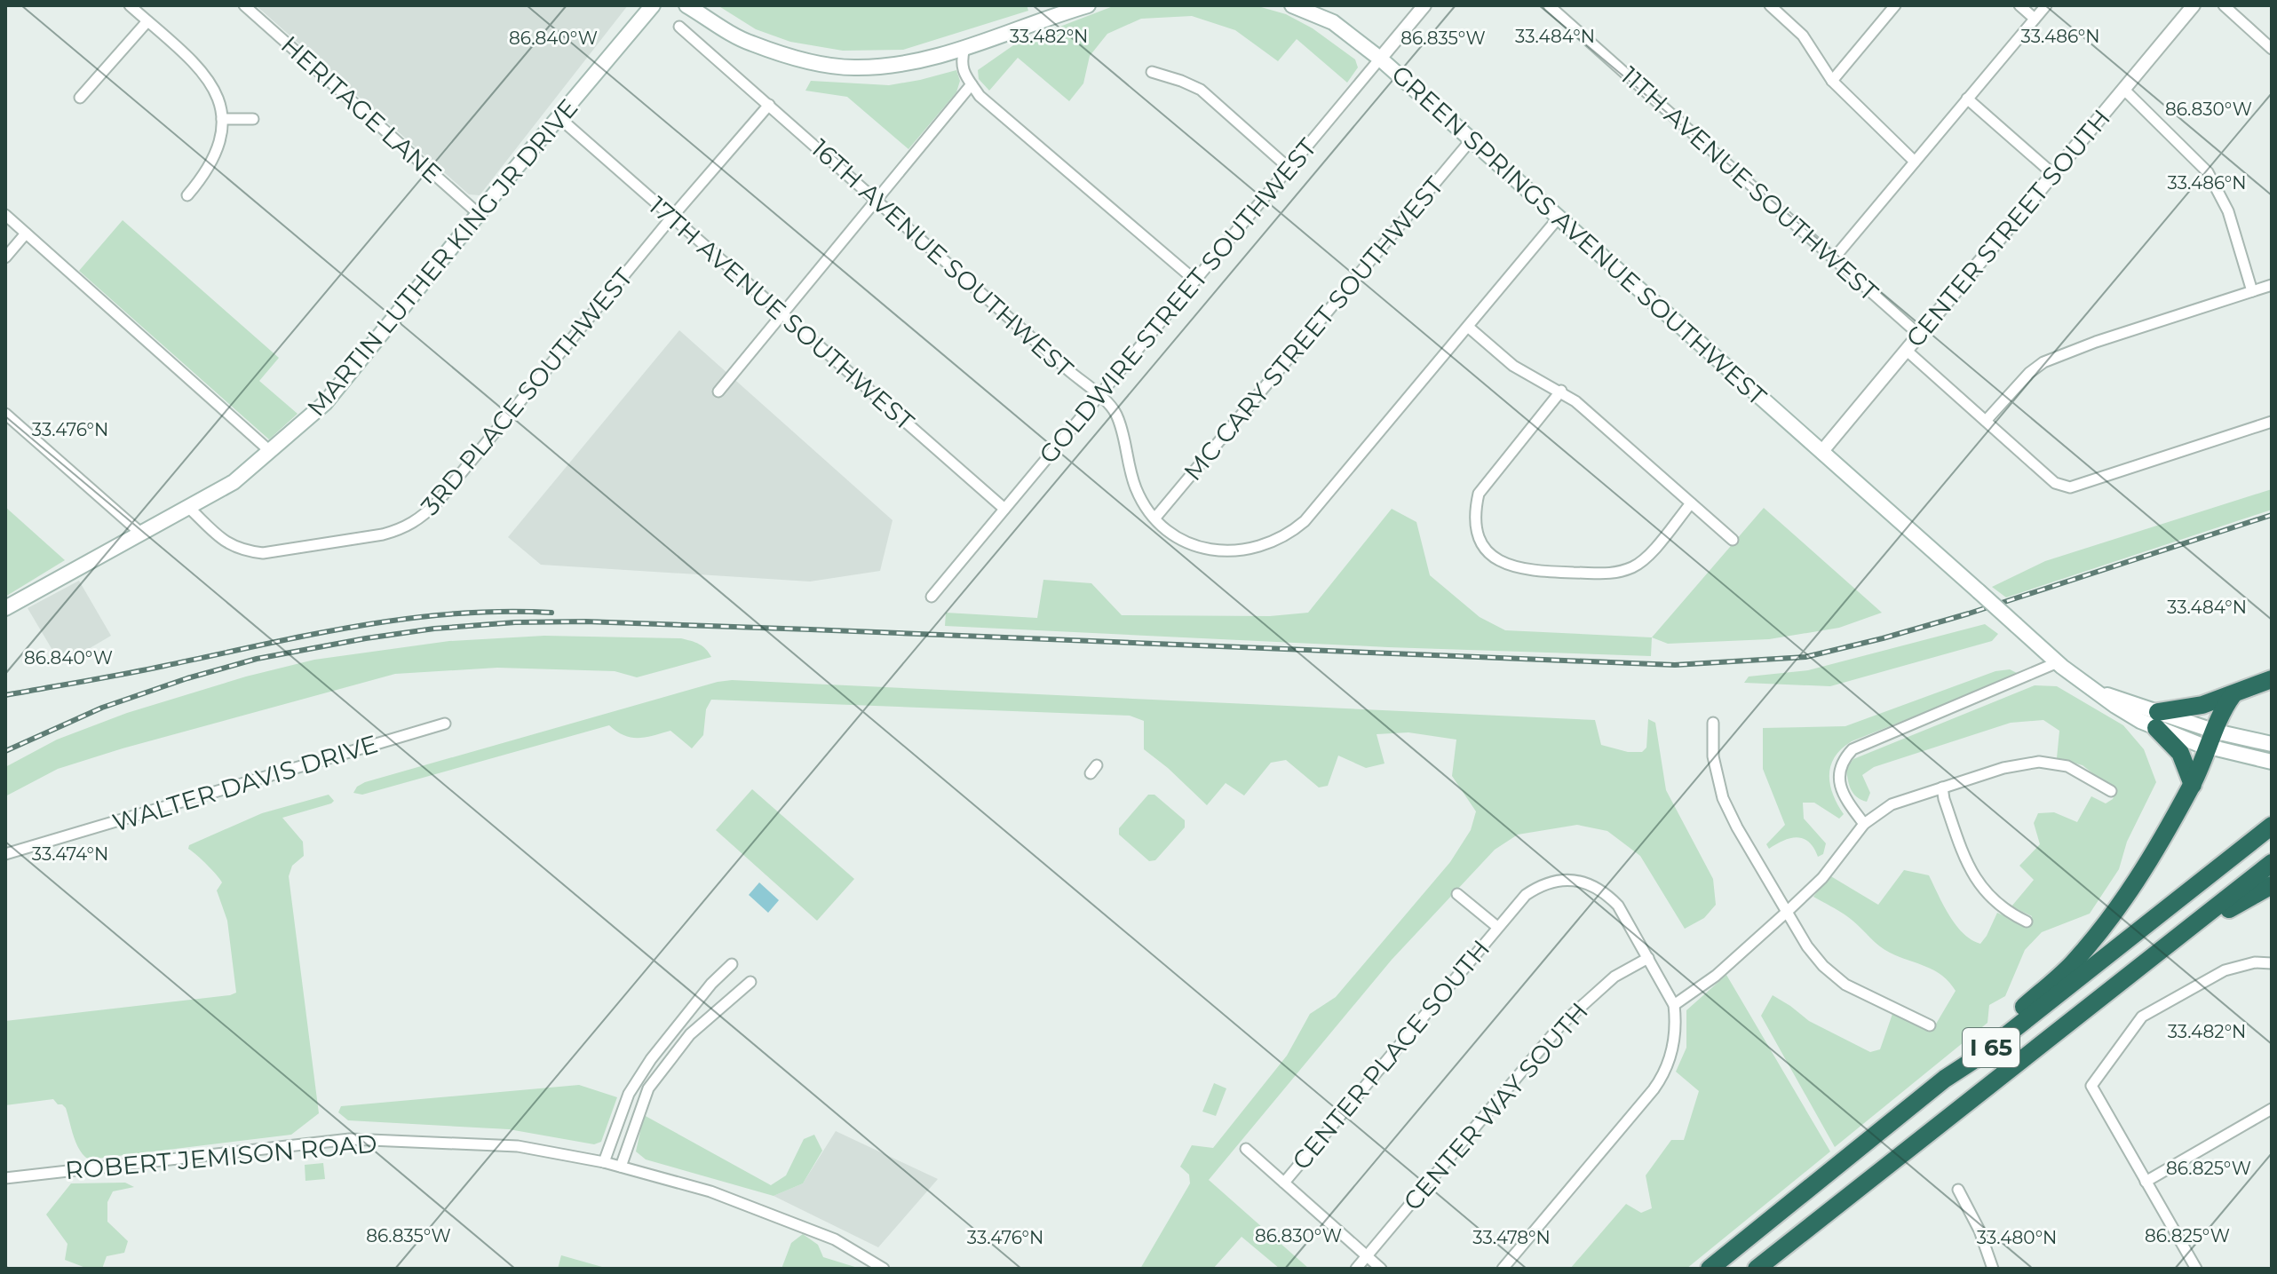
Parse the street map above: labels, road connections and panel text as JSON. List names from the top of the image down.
{
  "streets": {
    "highway": ["I 65"],
    "main road": ["GREEN SPRINGS AVENUE SOUTHWEST", "MARTIN LUTHER KING JR DRIVE"],
    "street": [
      "HERITAGE LANE",
      "11TH AVENUE SOUTHWEST",
      "CENTER STREET SOUTH",
      "16TH AVENUE SOUTHWEST",
      "GOLDWIRE STREET SOUTHWEST",
      "17TH AVENUE SOUTHWEST",
      "MC CARY STREET SOUTHWEST",
      "3RD PLACE SOUTHWEST",
      "WALTER DAVIS DRIVE",
      "CENTER PLACE SOUTH",
      "CENTER WAY SOUTH",
      "ROBERT JEMISON ROAD"
    ]
  },
  "crossings": [
    ["HERITAGE LANE", "MARTIN LUTHER KING JR DRIVE"],
    ["11TH AVENUE SOUTHWEST", "CENTER STREET SOUTH"],
    ["CENTER STREET SOUTH", "GREEN SPRINGS AVENUE SOUTHWEST"],
    ["GREEN SPRINGS AVENUE SOUTHWEST", "16TH AVENUE SOUTHWEST"],
    ["GREEN SPRINGS AVENUE SOUTHWEST", "GOLDWIRE STREET SOUTHWEST"],
    ["GREEN SPRINGS AVENUE SOUTHWEST", "MC CARY STREET SOUTHWEST"],
    ["MARTIN LUTHER KING JR DRIVE", "17TH AVENUE SOUTHWEST"],
    ["MARTIN LUTHER KING JR DRIVE", "3RD PLACE SOUTHWEST"],
    ["16TH AVENUE SOUTHWEST", "GOLDWIRE STREET SOUTHWEST"],
    ["16TH AVENUE SOUTHWEST", "MC CARY STREET SOUTHWEST"],
    ["16TH AVENUE SOUTHWEST", "3RD PLACE SOUTHWEST"],
    ["GOLDWIRE STREET SOUTHWEST", "17TH AVENUE SOUTHWEST"],
    ["17TH AVENUE SOUTHWEST", "3RD PLACE SOUTHWEST"],
    ["CENTER PLACE SOUTH", "CENTER WAY SOUTH"]
  ],
  "coordinates": [
    "33.482°N",
    "33.484°N",
    "33.486°N",
    "86.840°W",
    "86.835°W",
    "86.830°W",
    "33.476°N",
    "33.474°N",
    "86.825°W",
    "33.478°N",
    "33.480°N"
  ]
}
